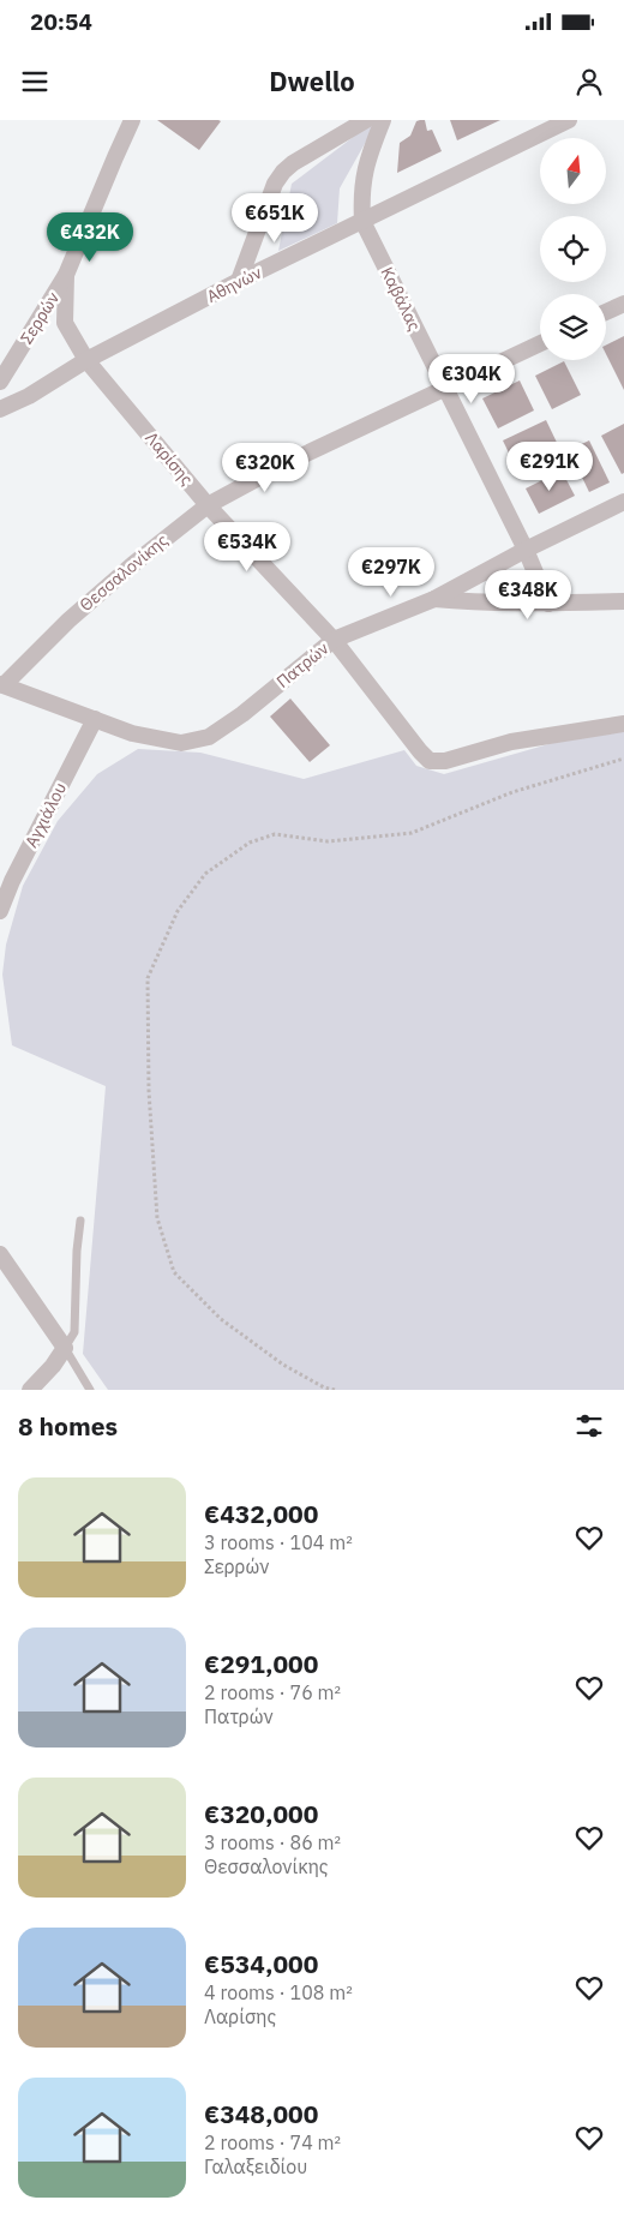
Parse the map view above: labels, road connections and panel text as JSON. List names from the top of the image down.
{
  "streets": {
    "street": [
      "Αθηνών",
      "Καβάλας",
      "Σερρών",
      "Λαρίσης",
      "Θεσσαλονίκης",
      "Πατρών",
      "Αγχιάλου"
    ]
  },
  "crossings": [
    ["Αθηνών", "Καβάλας"],
    ["Αθηνών", "Λαρίσης"],
    ["Καβάλας", "Θεσσαλονίκης"],
    ["Καβάλας", "Πατρών"],
    ["Σερρών", "Λαρίσης"],
    ["Λαρίσης", "Θεσσαλονίκης"],
    ["Λαρίσης", "Πατρών"],
    ["Πατρών", "Αγχιάλου"]
  ],
  "north": "top",
  "page": {
    "status": "20:54",
    "header": "Dwello",
    "price": [
      "€651K",
      "€432K",
      "€304K",
      "€291K",
      "€320K",
      "€534K",
      "€297K",
      "€348K"
    ],
    "heading": "8 homes",
    "list": [
      {
        "name": "€432,000",
        "note": "3 rooms · 104 m² · Σερρών"
      },
      {
        "name": "€291,000",
        "note": "2 rooms · 76 m² · Πατρών"
      },
      {
        "name": "€320,000",
        "note": "3 rooms · 86 m² · Θεσσαλονίκης"
      },
      {
        "name": "€534,000",
        "note": "4 rooms · 108 m² · Λαρίσης"
      },
      {
        "name": "€348,000",
        "note": "2 rooms · 74 m² · Γαλαξειδίου"
      }
    ]
  }
}
